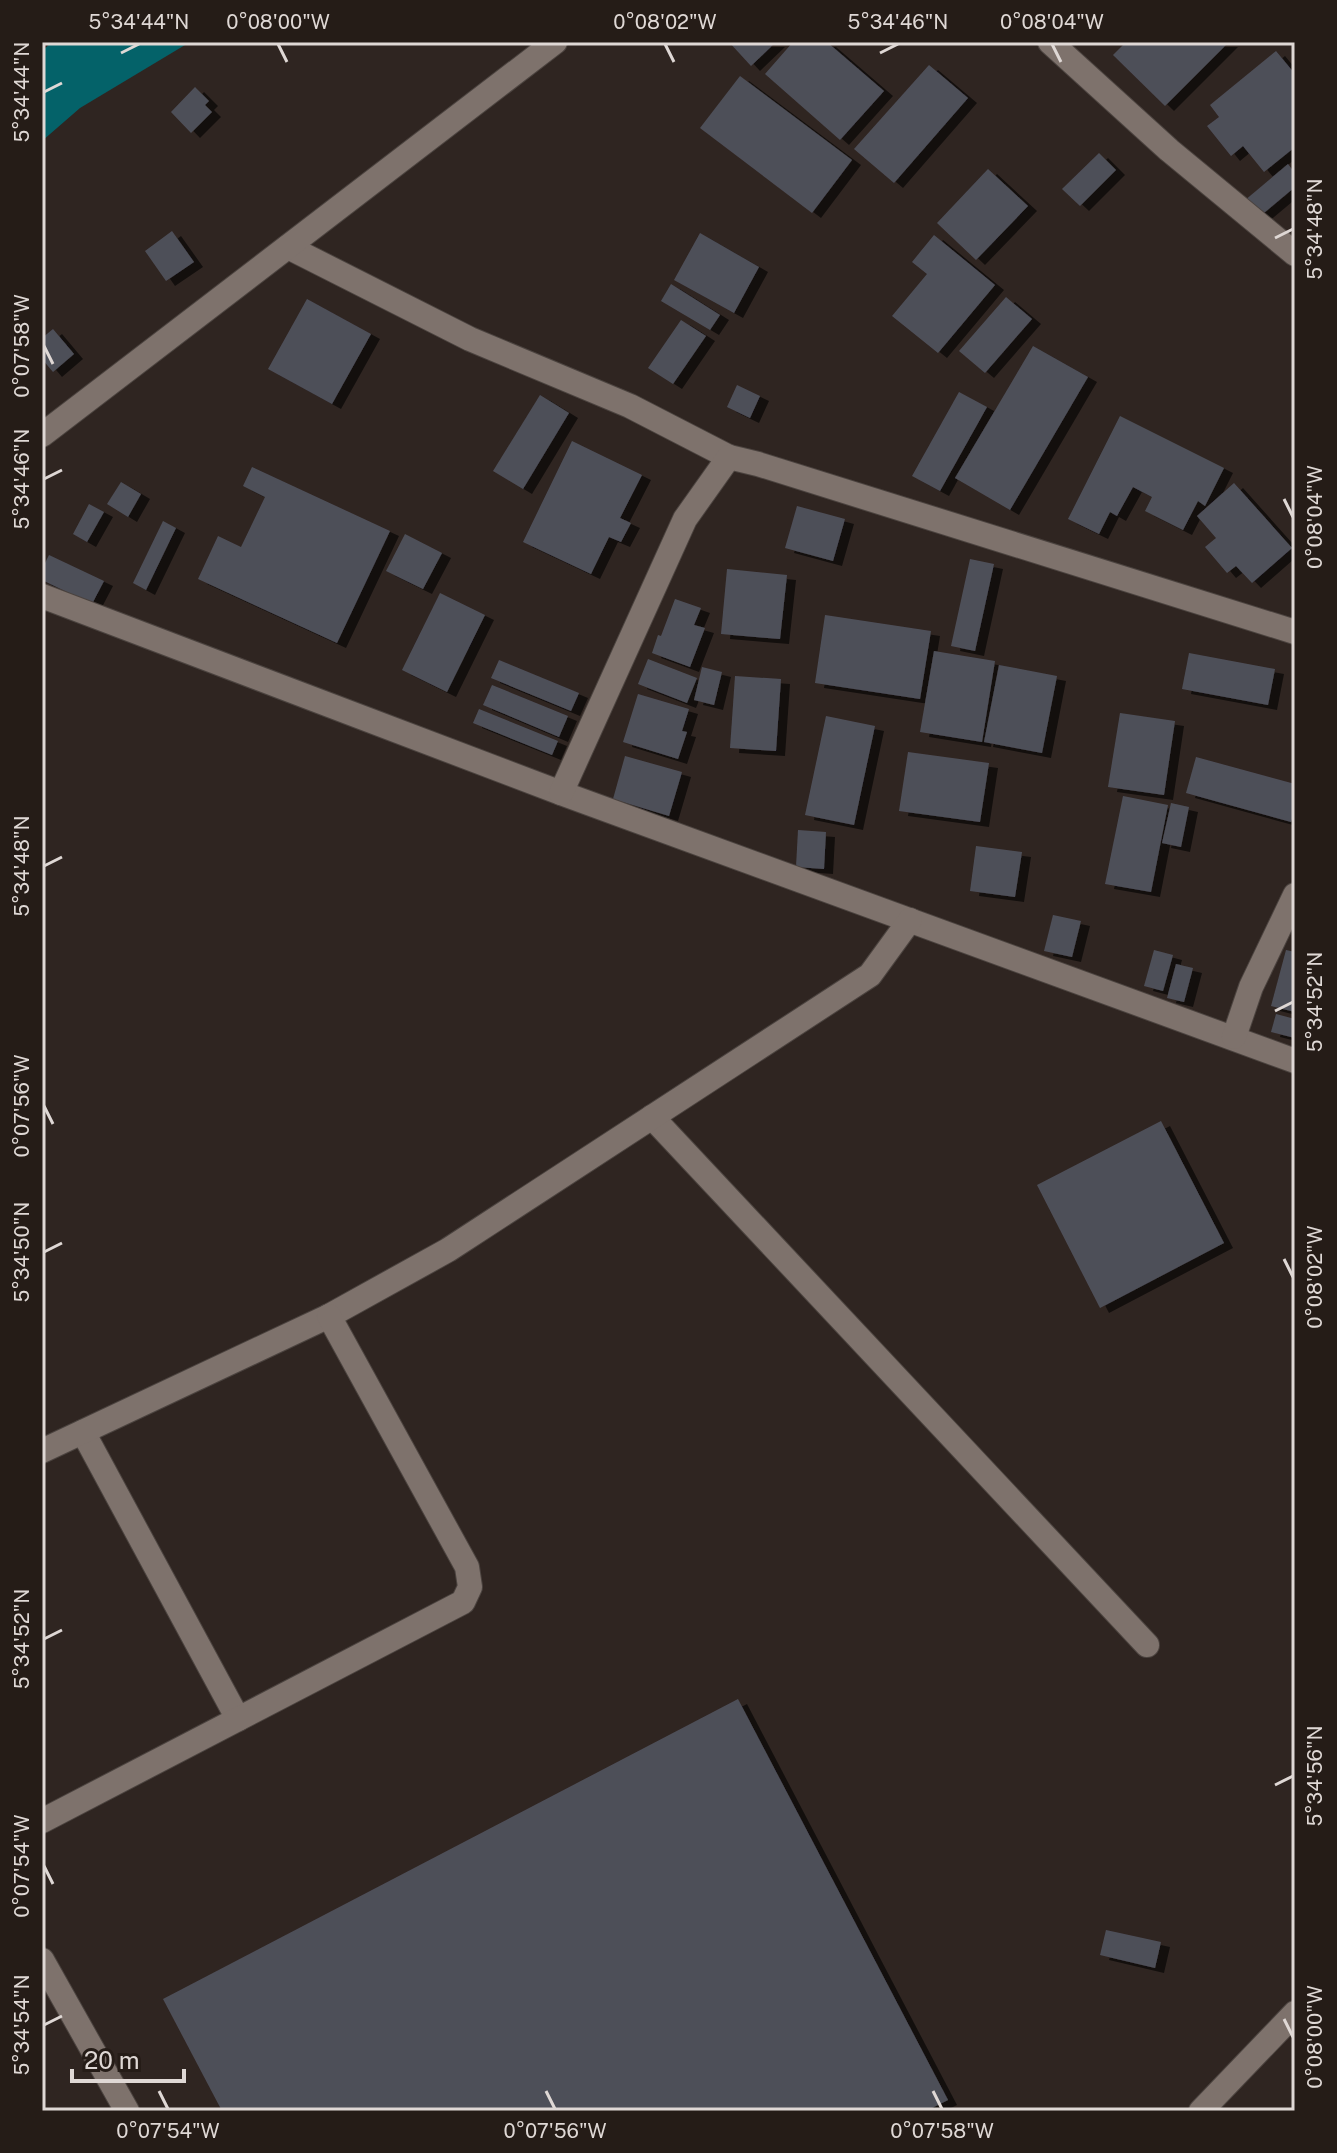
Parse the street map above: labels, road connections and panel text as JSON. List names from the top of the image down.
{
  "scale_bar": "20 m",
  "coordinates": [
    "5°34'44\"N",
    "0°08'00\"W",
    "0°08'02\"W",
    "5°34'46\"N",
    "0°08'04\"W",
    "5°34'48\"N",
    "0°07'58\"W",
    "5°34'52\"N",
    "0°07'56\"W",
    "5°34'50\"N",
    "5°34'56\"N",
    "0°07'54\"W",
    "5°34'54\"N"
  ]
}
